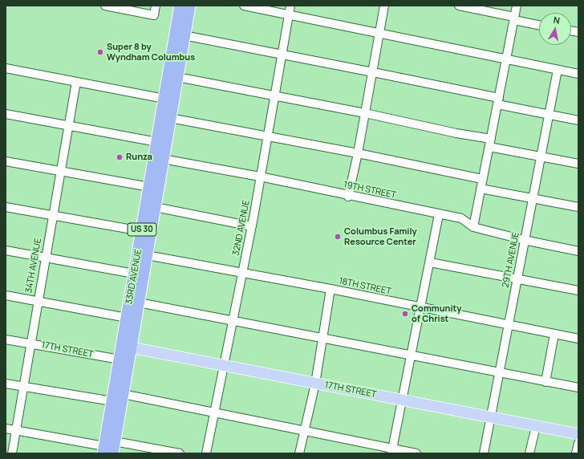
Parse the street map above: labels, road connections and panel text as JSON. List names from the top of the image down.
{
  "streets": {
    "highway": ["US 30", "33RD AVENUE"],
    "main road": ["17TH STREET"],
    "street": [
      "19TH STREET",
      "32ND AVENUE",
      "29TH AVENUE",
      "34TH AVENUE",
      "18TH STREET"
    ]
  },
  "crossings": [
    ["19TH STREET", "32ND AVENUE"],
    ["19TH STREET", "29TH AVENUE"],
    ["19TH STREET", "33RD AVENUE"],
    ["32ND AVENUE", "18TH STREET"],
    ["32ND AVENUE", "17TH STREET"],
    ["29TH AVENUE", "18TH STREET"],
    ["29TH AVENUE", "17TH STREET"],
    ["34TH AVENUE", "17TH STREET"],
    ["33RD AVENUE", "18TH STREET"],
    ["33RD AVENUE", "17TH STREET"]
  ],
  "places": [
    "Super 8 by Wyndham Columbus",
    "Runza",
    "Columbus Family Resource Center",
    "Community of Christ"
  ],
  "north": "top"
}
